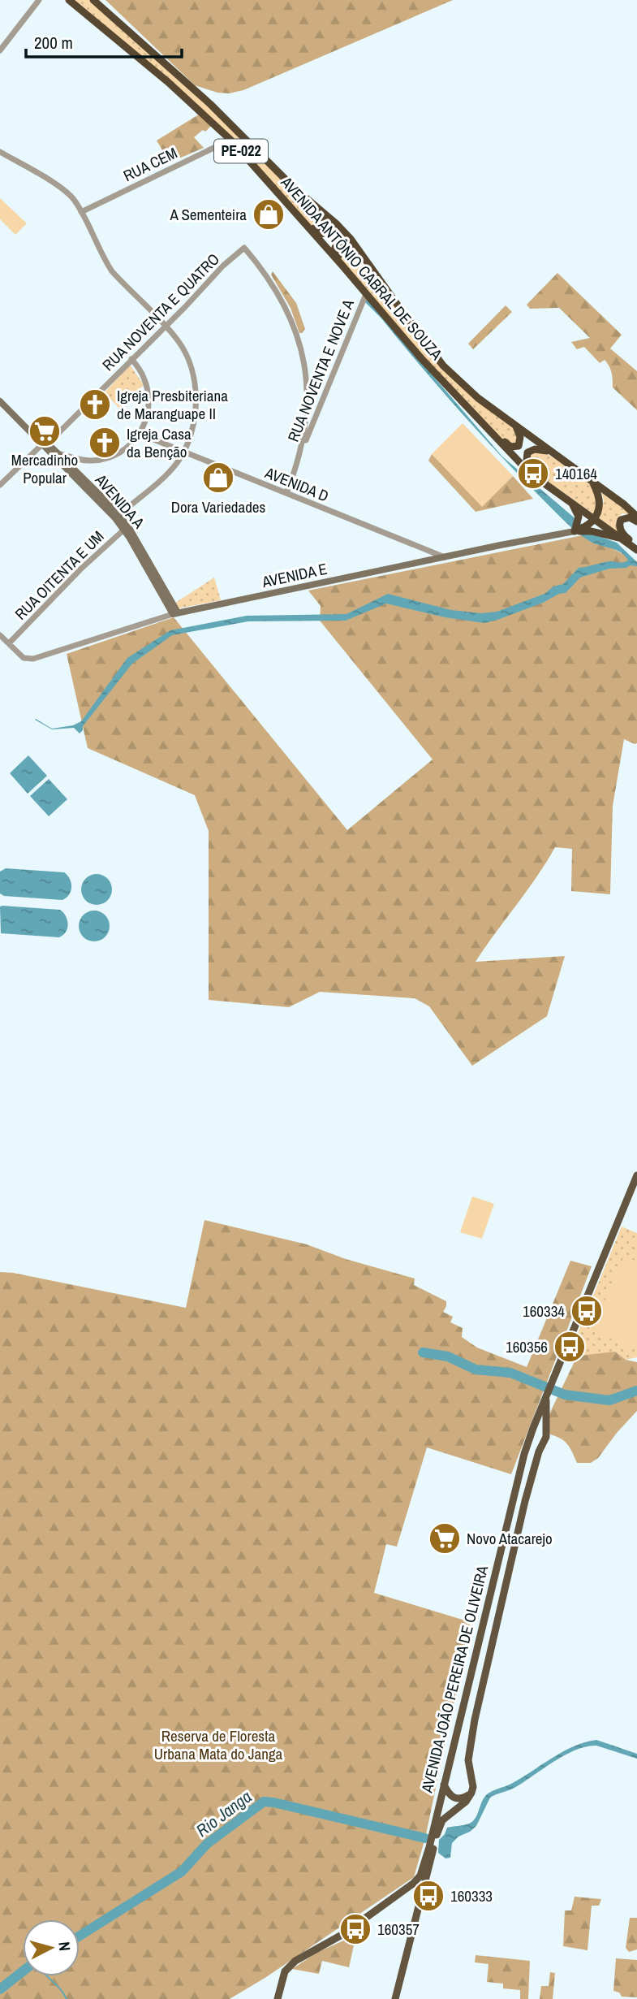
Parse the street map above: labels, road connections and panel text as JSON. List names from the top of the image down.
{
  "streets": {
    "highway": ["PE-022", "AVENIDA ANTÔNIO CABRAL DE SOUZA"],
    "main road": ["AVENIDA A", "AVENIDA E", "AVENIDA JOÃO PEREIRA DE OLIVEIRA"],
    "street": [
      "RUA CEM",
      "RUA NOVENTA E QUATRO",
      "RUA NOVENTA E NOVE A",
      "AVENIDA D",
      "RUA OITENTA E UM"
    ]
  },
  "crossings": [
    ["RUA CEM", "AVENIDA ANTÔNIO CABRAL DE SOUZA"],
    ["AVENIDA ANTÔNIO CABRAL DE SOUZA", "RUA NOVENTA E NOVE A"],
    ["RUA NOVENTA E QUATRO", "RUA NOVENTA E NOVE A"],
    ["RUA NOVENTA E QUATRO", "AVENIDA A"],
    ["AVENIDA D", "AVENIDA E"],
    ["AVENIDA A", "RUA OITENTA E UM"],
    ["AVENIDA A", "AVENIDA E"],
    ["RUA OITENTA E UM", "AVENIDA E"]
  ],
  "water": ["Rio Janga"],
  "parks": ["Reserva de Floresta Urbana Mata do Janga"],
  "places": {
    "shop": ["A Sementeira", "Dora Variedades"],
    "church": ["Igreja Presbiteriana de Maranguape II", "Igreja Casa da Benção"],
    "supermarket": ["Mercadinho Popular", "Novo Atacarejo"],
    "bus stop": [
      "140164",
      "160334",
      "160356",
      "160333",
      "160357"
    ]
  },
  "scale_bar": "200 m",
  "north": "right"
}
